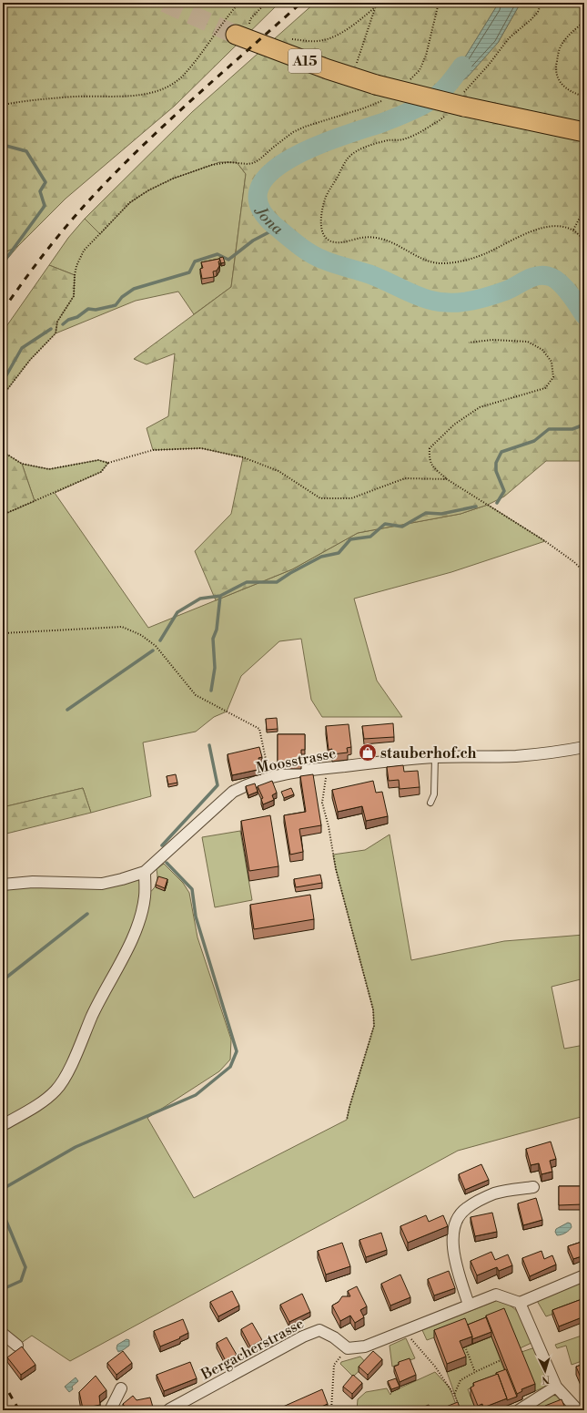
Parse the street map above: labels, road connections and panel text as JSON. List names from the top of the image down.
{
  "streets": {
    "highway": ["A15"],
    "street": ["Moosstrasse", "Bergacherstrasse"]
  },
  "water": ["Jona"],
  "places": {
    "shop": ["stauberhof.ch"]
  },
  "north": "bottom"
}
